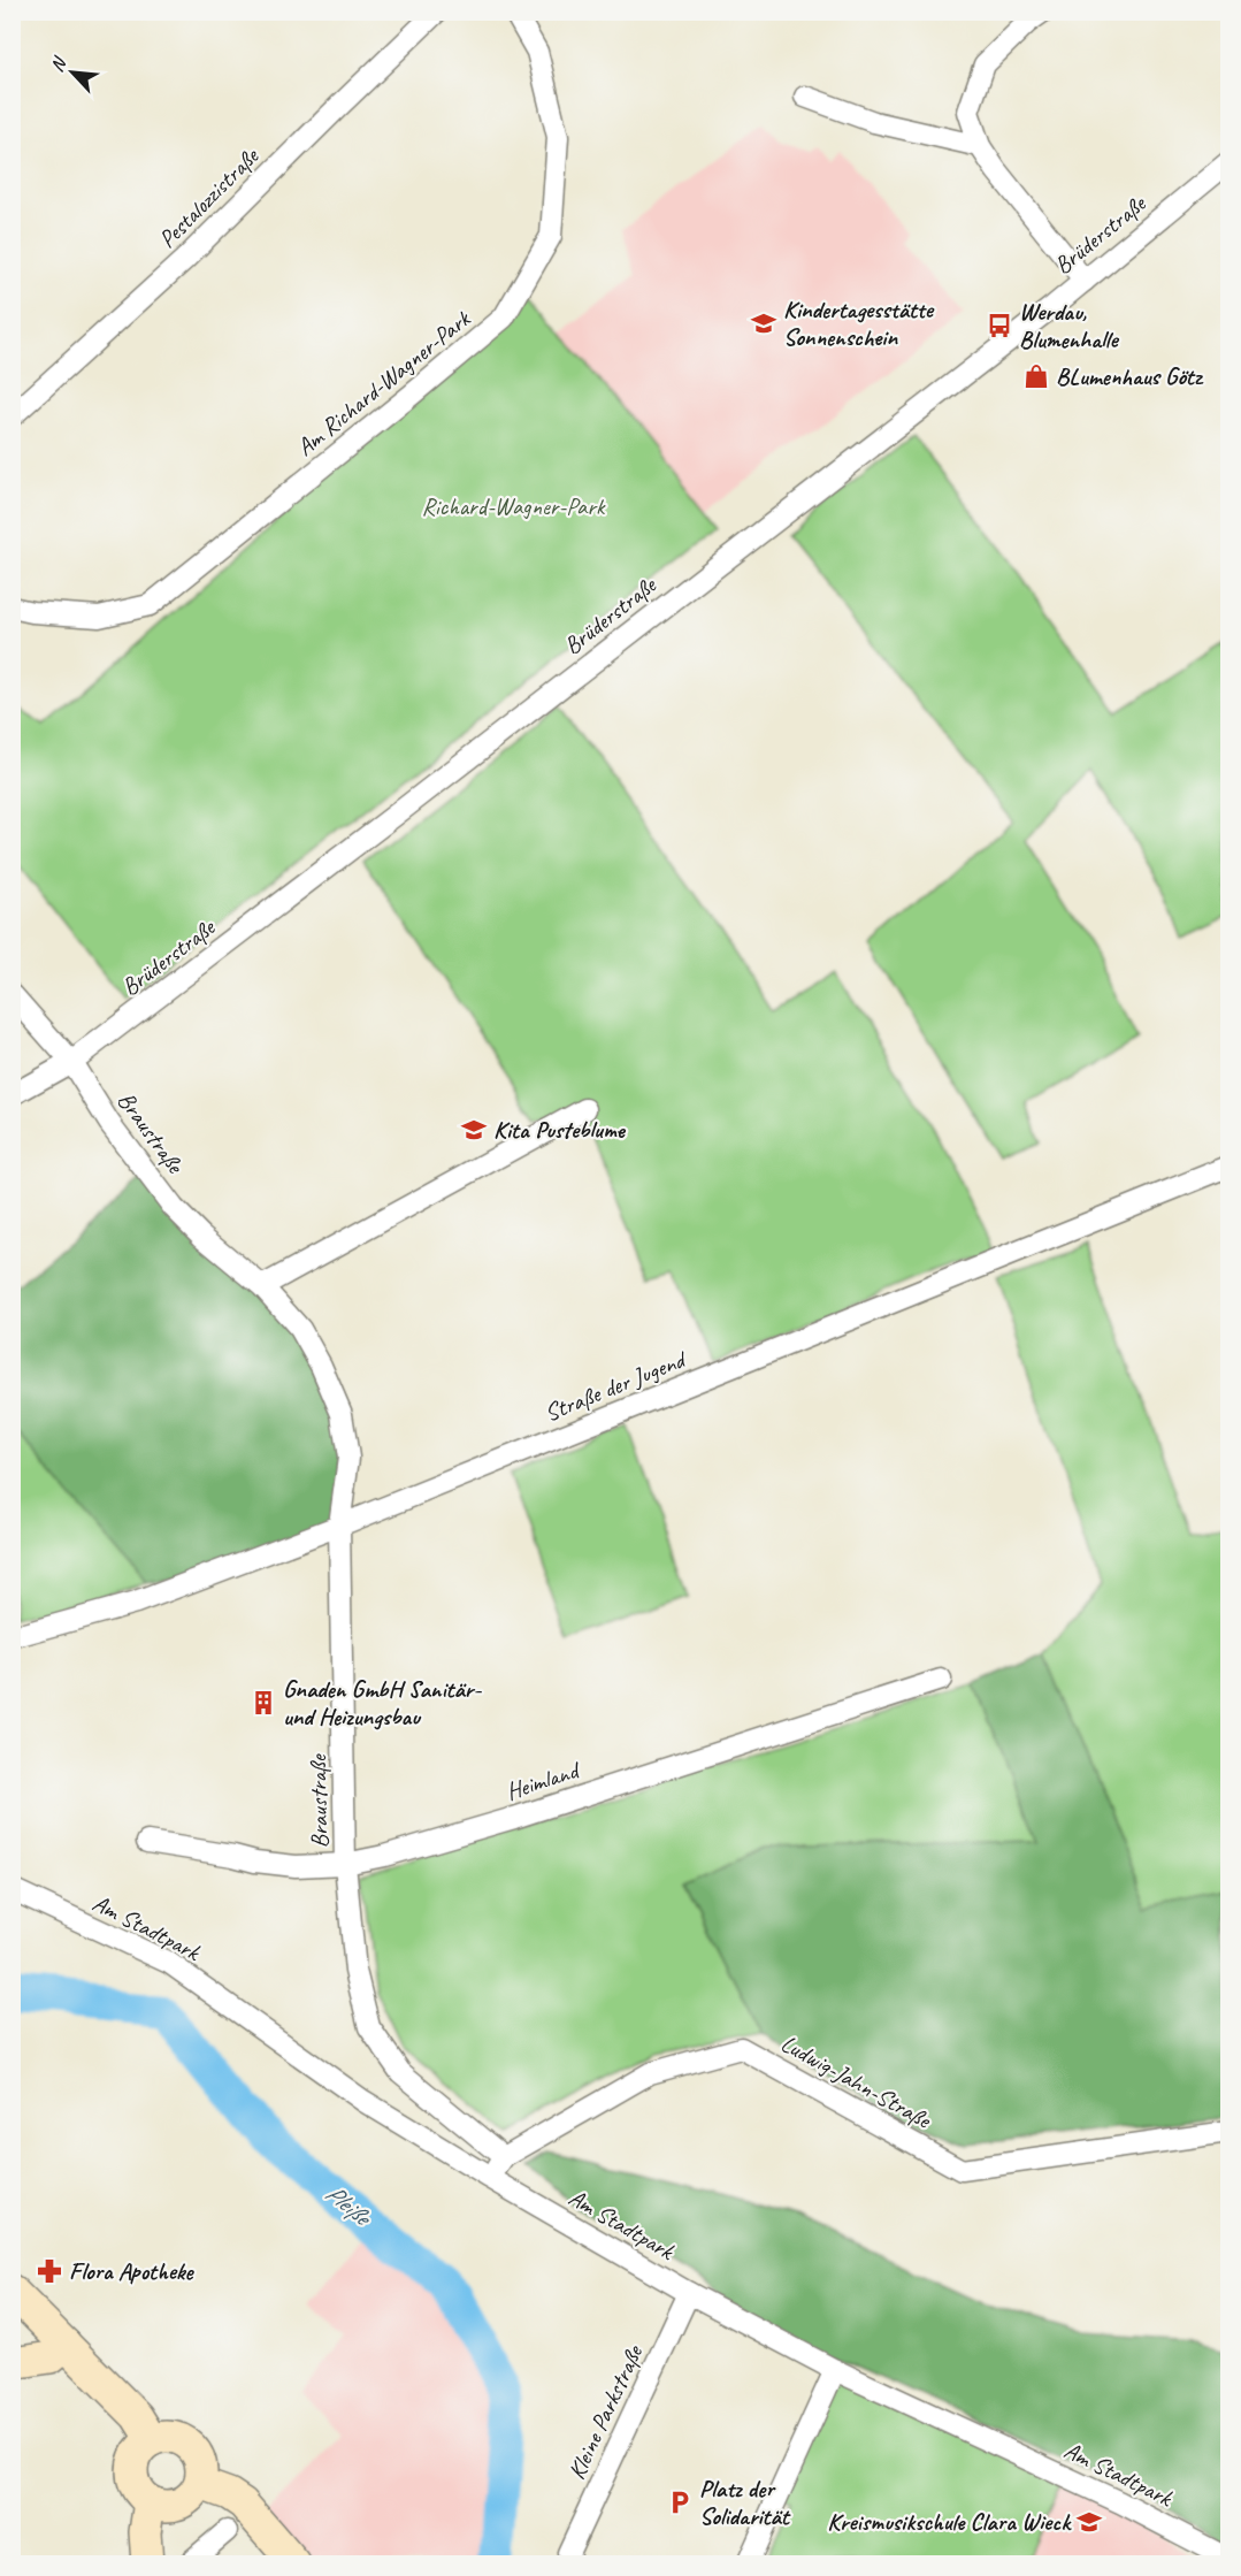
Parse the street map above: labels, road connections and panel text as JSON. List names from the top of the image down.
{
  "streets": {
    "street": [
      "Pestalozzistraße",
      "Brüderstraße",
      "Am Richard-Wagner-Park",
      "Braustraße",
      "Straße der Jugend",
      "Heimland",
      "Am Stadtpark",
      "Ludwig-Jahn-Straße",
      "Kleine Parkstraße"
    ]
  },
  "crossings": [
    ["Brüderstraße", "Braustraße"],
    ["Braustraße", "Straße der Jugend"],
    ["Braustraße", "Heimland"],
    ["Braustraße", "Ludwig-Jahn-Straße"],
    ["Am Stadtpark", "Ludwig-Jahn-Straße"],
    ["Am Stadtpark", "Kleine Parkstraße"]
  ],
  "water": ["Pleiße"],
  "parks": ["Richard-Wagner-Park"],
  "places": {
    "school or university": ["Kindertagesstätte Sonnenschein", "Kita Pusteblume", "Kreismusikschule Clara Wieck"],
    "bus stop": ["Werdau, Blumenhalle"],
    "shop": ["BLumenhaus Götz"],
    "building": ["Gnaden GmbH Sanitär- und Heizungsbau"],
    "pharmacy": ["Flora Apotheke"],
    "parking": ["Platz der Solidarität"]
  },
  "north": "top left"
}
